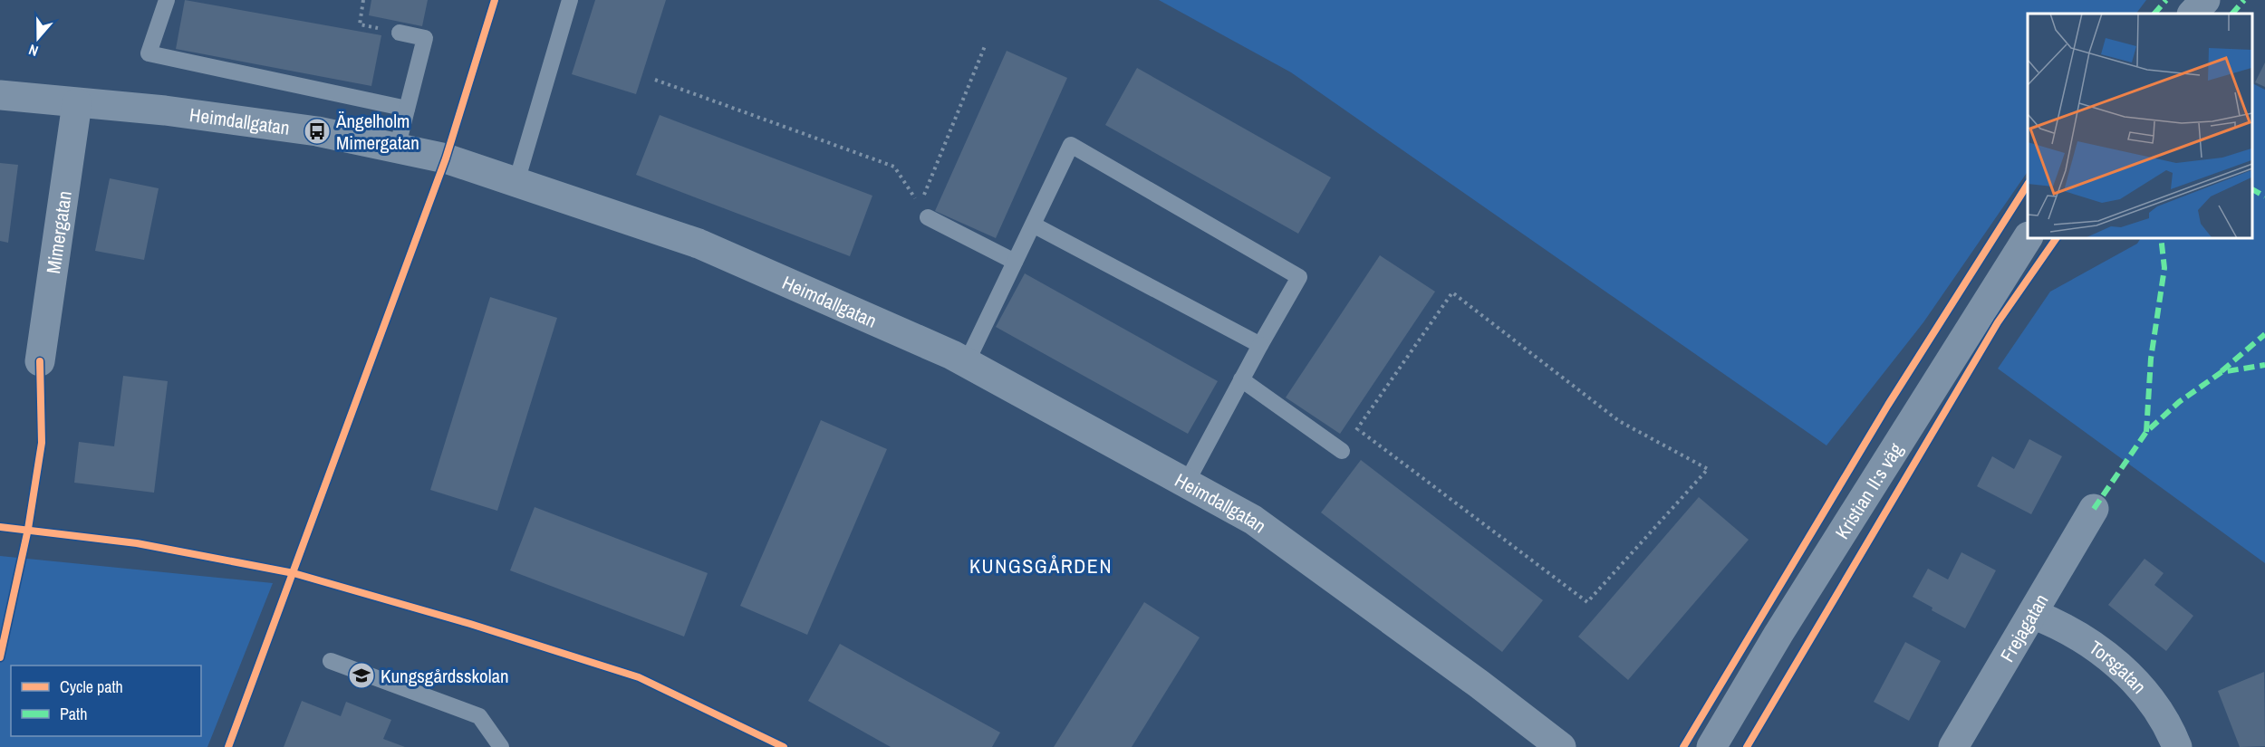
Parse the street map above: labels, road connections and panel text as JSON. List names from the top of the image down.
{
  "streets": {
    "street": [
      "Heimdallgatan",
      "Mimergatan",
      "Kristian II:s väg",
      "Frejagatan",
      "Torsgatan"
    ]
  },
  "crossings": [
    ["Heimdallgatan", "Mimergatan"],
    ["Frejagatan", "Torsgatan"]
  ],
  "districts": ["KUNGSGÅRDEN"],
  "places": {
    "bus stop": ["Ängelholm Mimergatan"],
    "school or university": ["Kungsgårdsskolan"]
  },
  "legend": ["Cycle path", "Path"],
  "north": "bottom"
}
